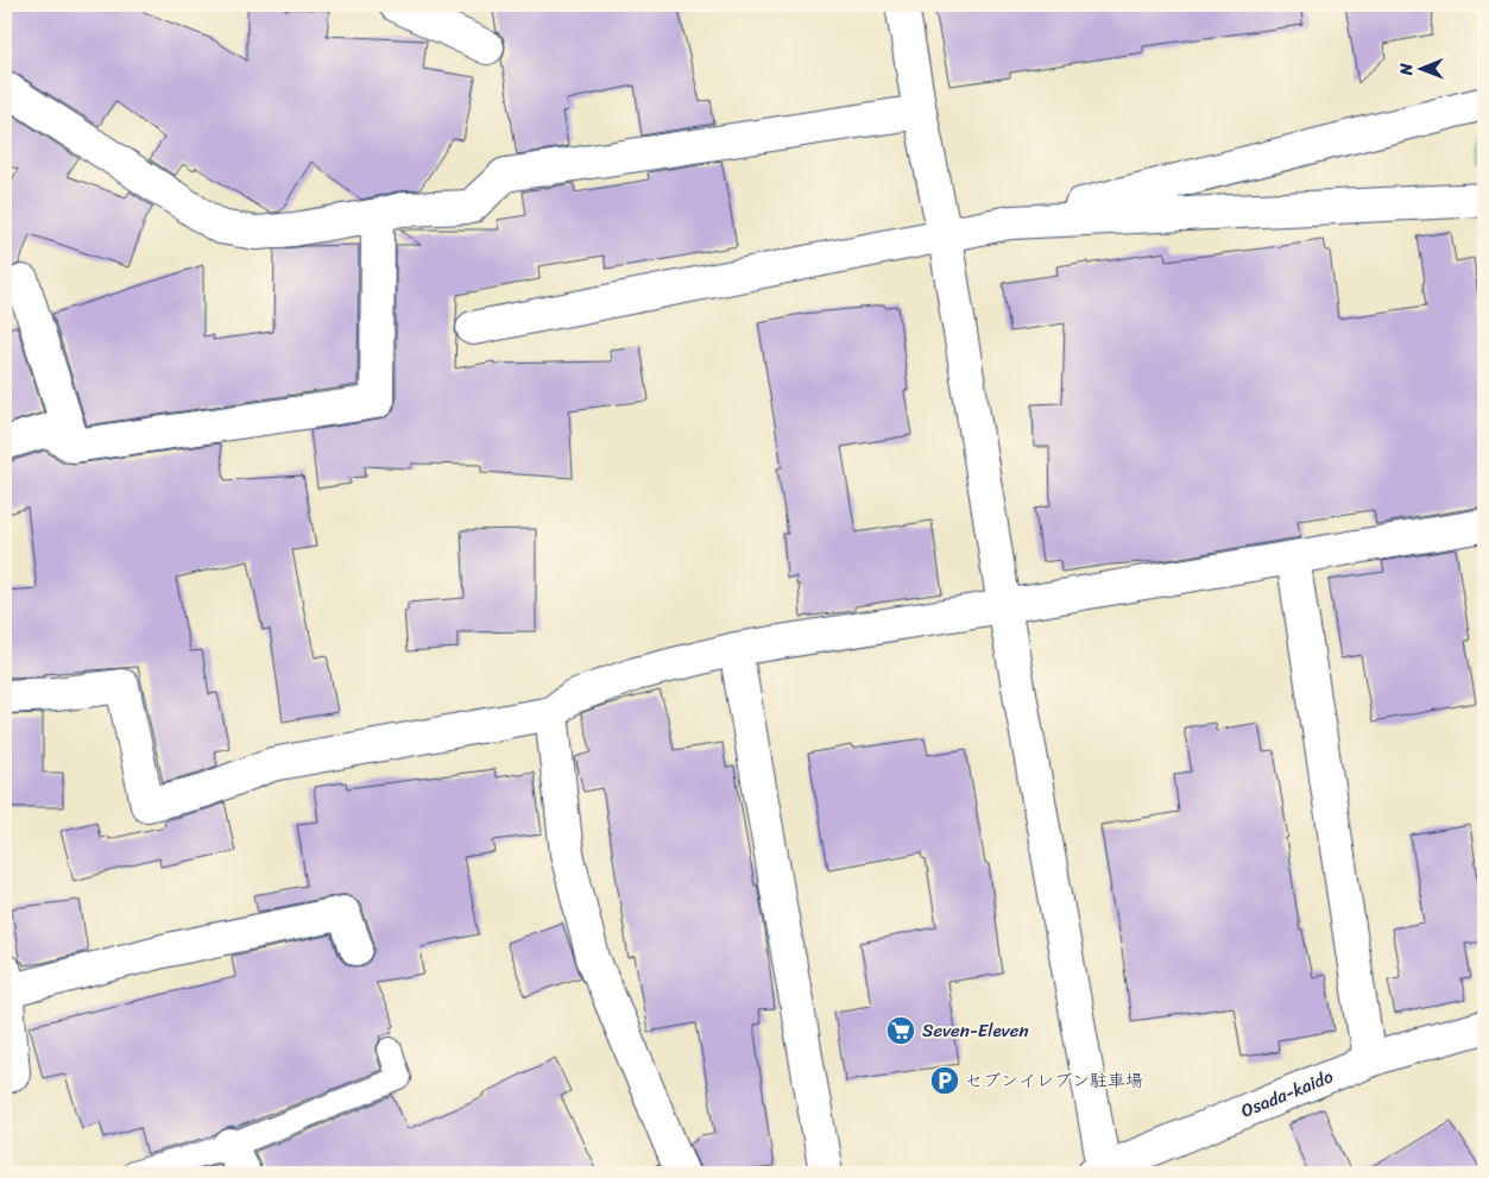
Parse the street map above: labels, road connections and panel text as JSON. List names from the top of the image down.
{
  "streets": {
    "street": ["Osada-kaido"]
  },
  "places": {
    "supermarket": ["Seven-Eleven"],
    "parking": ["セブンイレブン駐車場"]
  },
  "north": "left"
}
